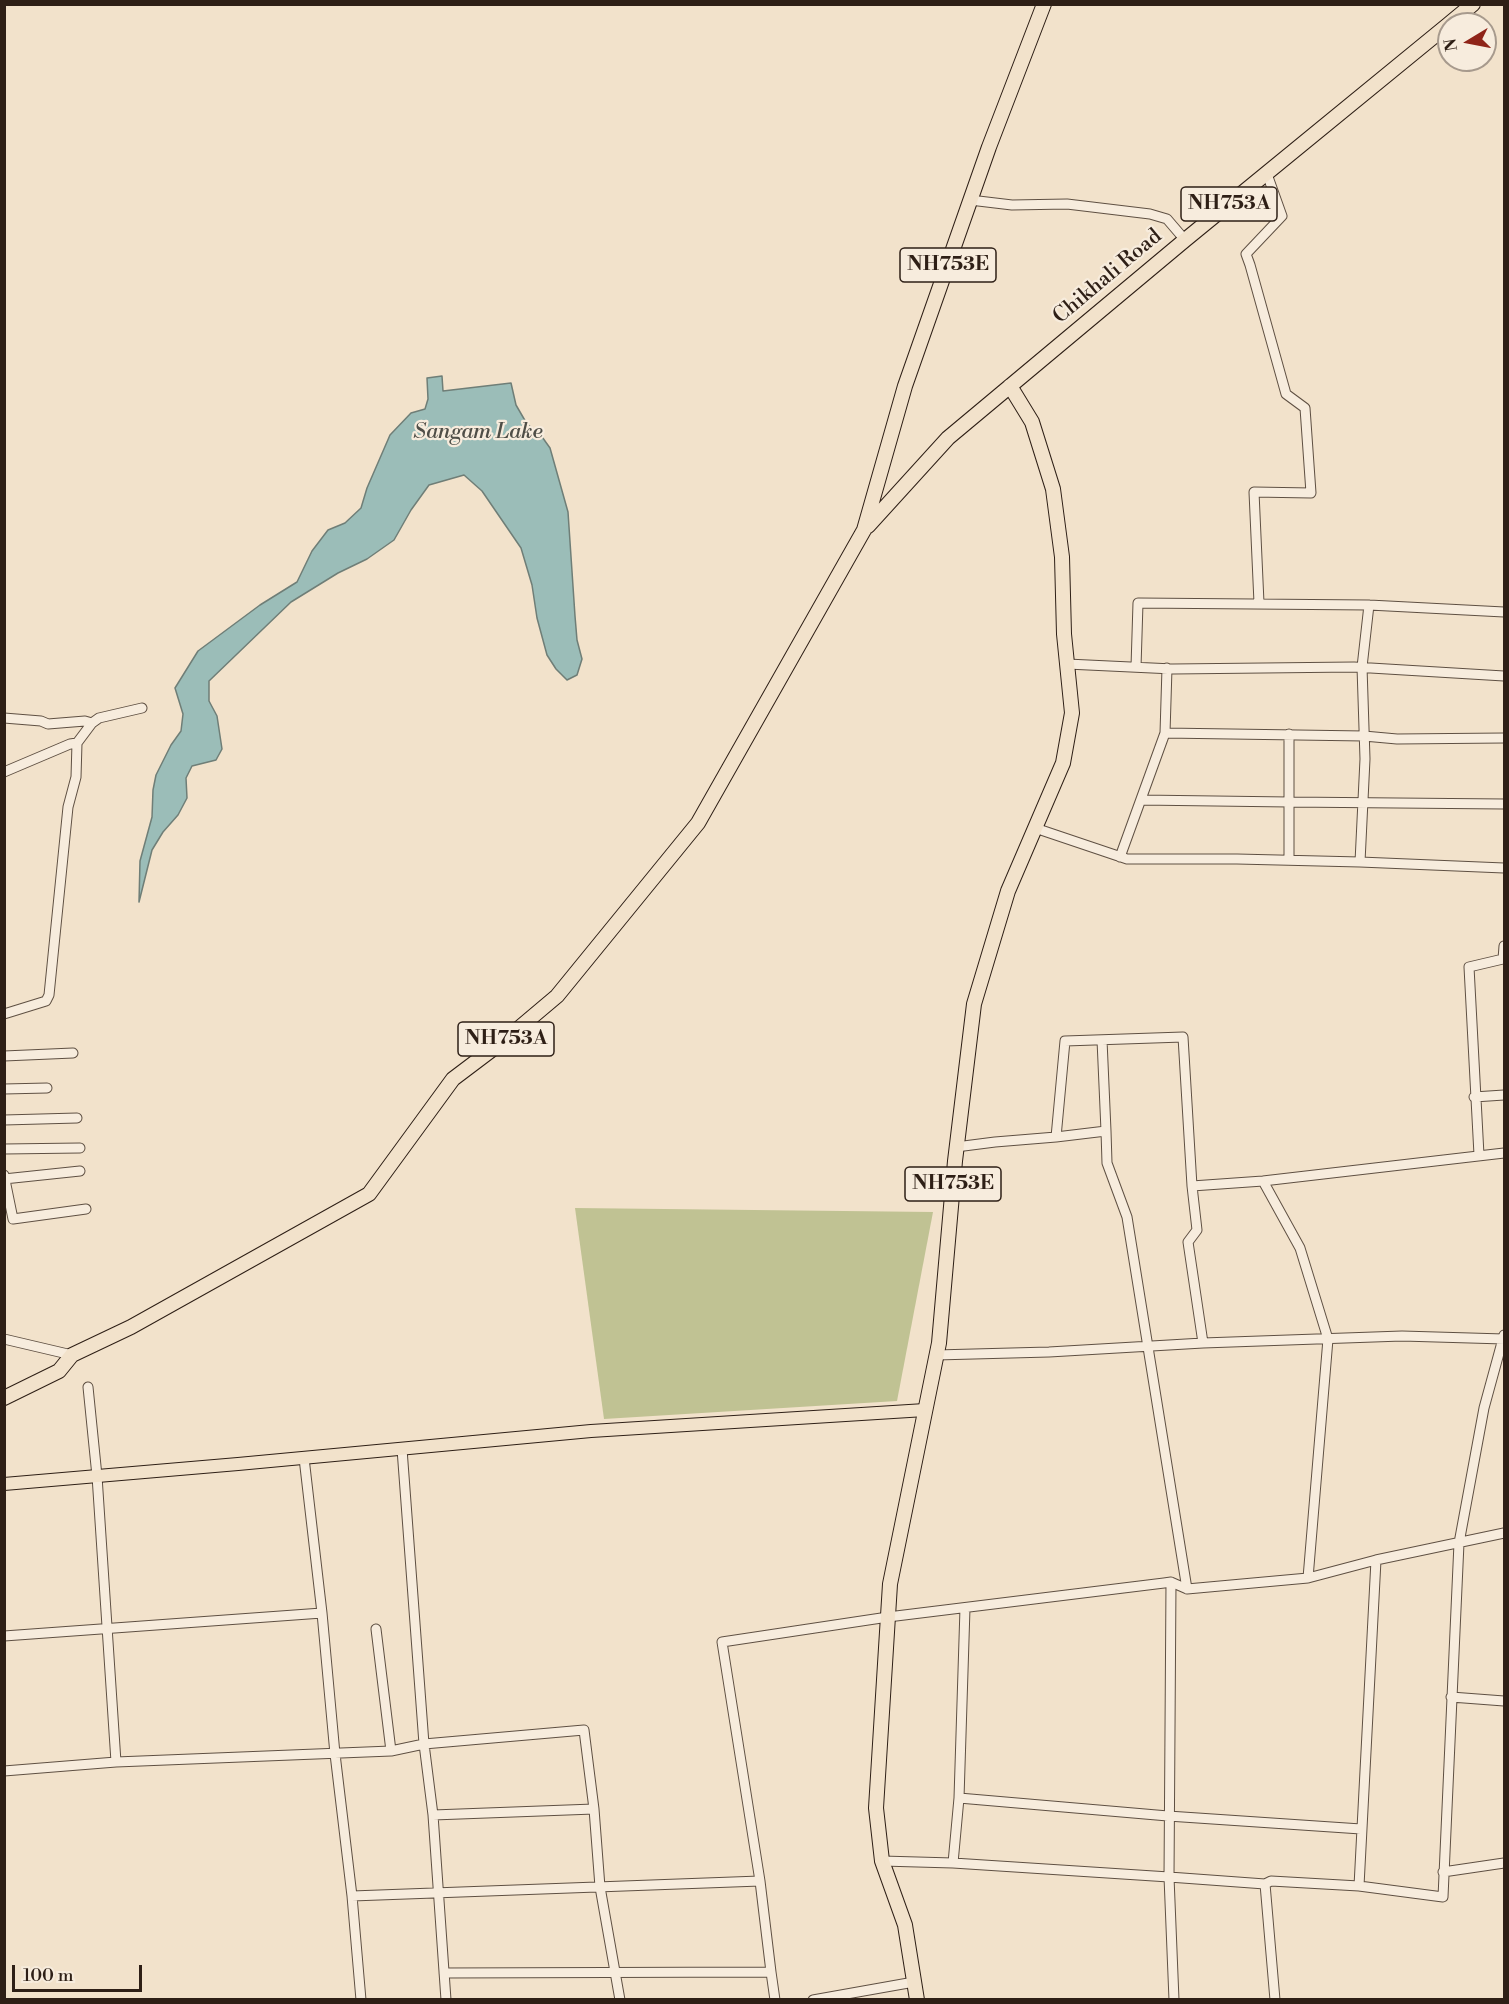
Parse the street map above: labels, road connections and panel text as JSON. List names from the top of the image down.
{
  "streets": {
    "highway": ["NH753A", "NH753E", "Chikhali Road"]
  },
  "crossings": [
    ["NH753A", "NH753E"],
    ["NH753A", "Chikhali Road"],
    ["NH753E", "Chikhali Road"]
  ],
  "water": ["Sangam Lake"],
  "scale_bar": "100 m",
  "north": "left"
}
